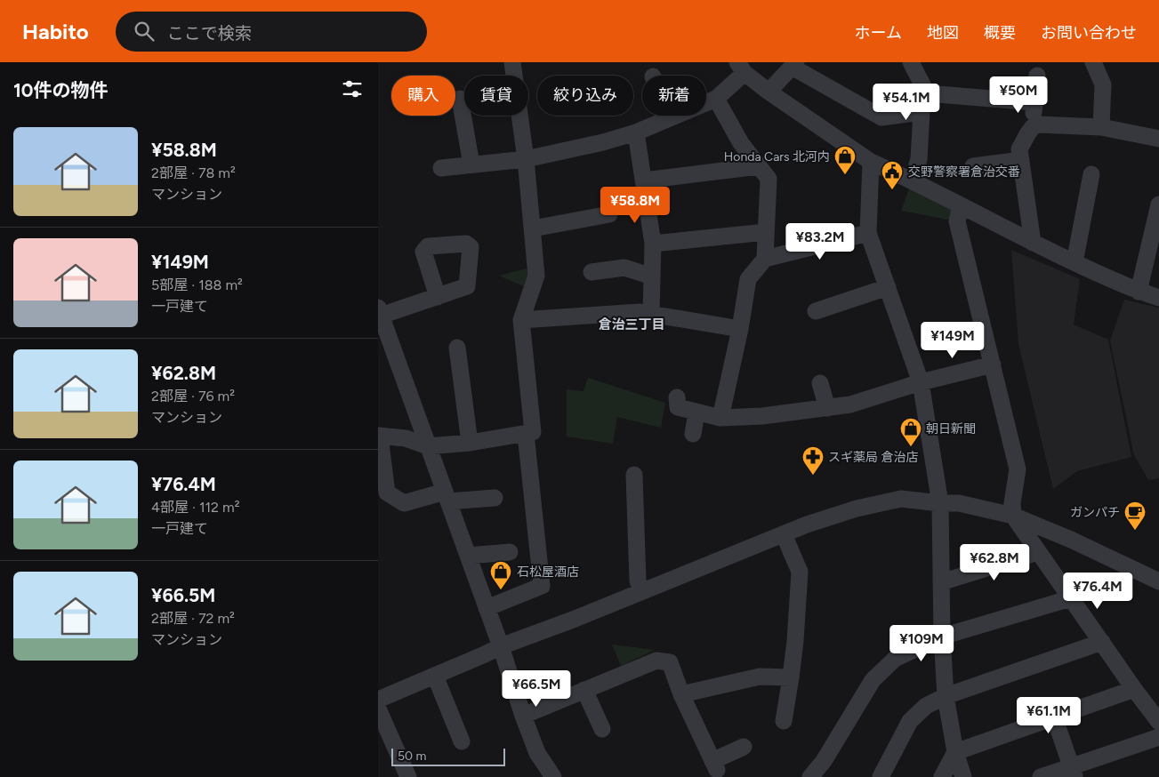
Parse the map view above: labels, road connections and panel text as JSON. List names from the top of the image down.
{
  "districts": ["倉治三丁目"],
  "places": {
    "shop": ["Honda Cars 北河内", "朝日新聞", "石松屋酒店"],
    "public building": ["交野警察署倉治交番"],
    "pharmacy": ["スギ薬局 倉治店"],
    "cafe": ["ガンパチ"]
  },
  "scale_bar": "50 m",
  "page": {
    "header": "Habito",
    "search": "ここで検索",
    "nav": [
      "ホーム",
      "地図",
      "概要",
      "お問い合わせ"
    ],
    "heading": "10件の物件",
    "chip": [
      "購入",
      "賃貸",
      "絞り込み",
      "新着"
    ],
    "price": [
      "¥50M",
      "¥54.1M",
      "¥58.8M",
      "¥83.2M",
      "¥149M",
      "¥62.8M",
      "¥76.4M",
      "¥109M",
      "¥66.5M",
      "¥61.1M"
    ],
    "list": [
      {
        "name": "¥58.8M",
        "note": "2部屋 · 78 m² · マンション"
      },
      {
        "name": "¥149M",
        "note": "5部屋 · 188 m² · 一戸建て"
      },
      {
        "name": "¥62.8M",
        "note": "2部屋 · 76 m² · マンション"
      },
      {
        "name": "¥76.4M",
        "note": "4部屋 · 112 m² · 一戸建て"
      },
      {
        "name": "¥66.5M",
        "note": "2部屋 · 72 m² · マンション"
      }
    ],
    "scale": "50 m"
  }
}
